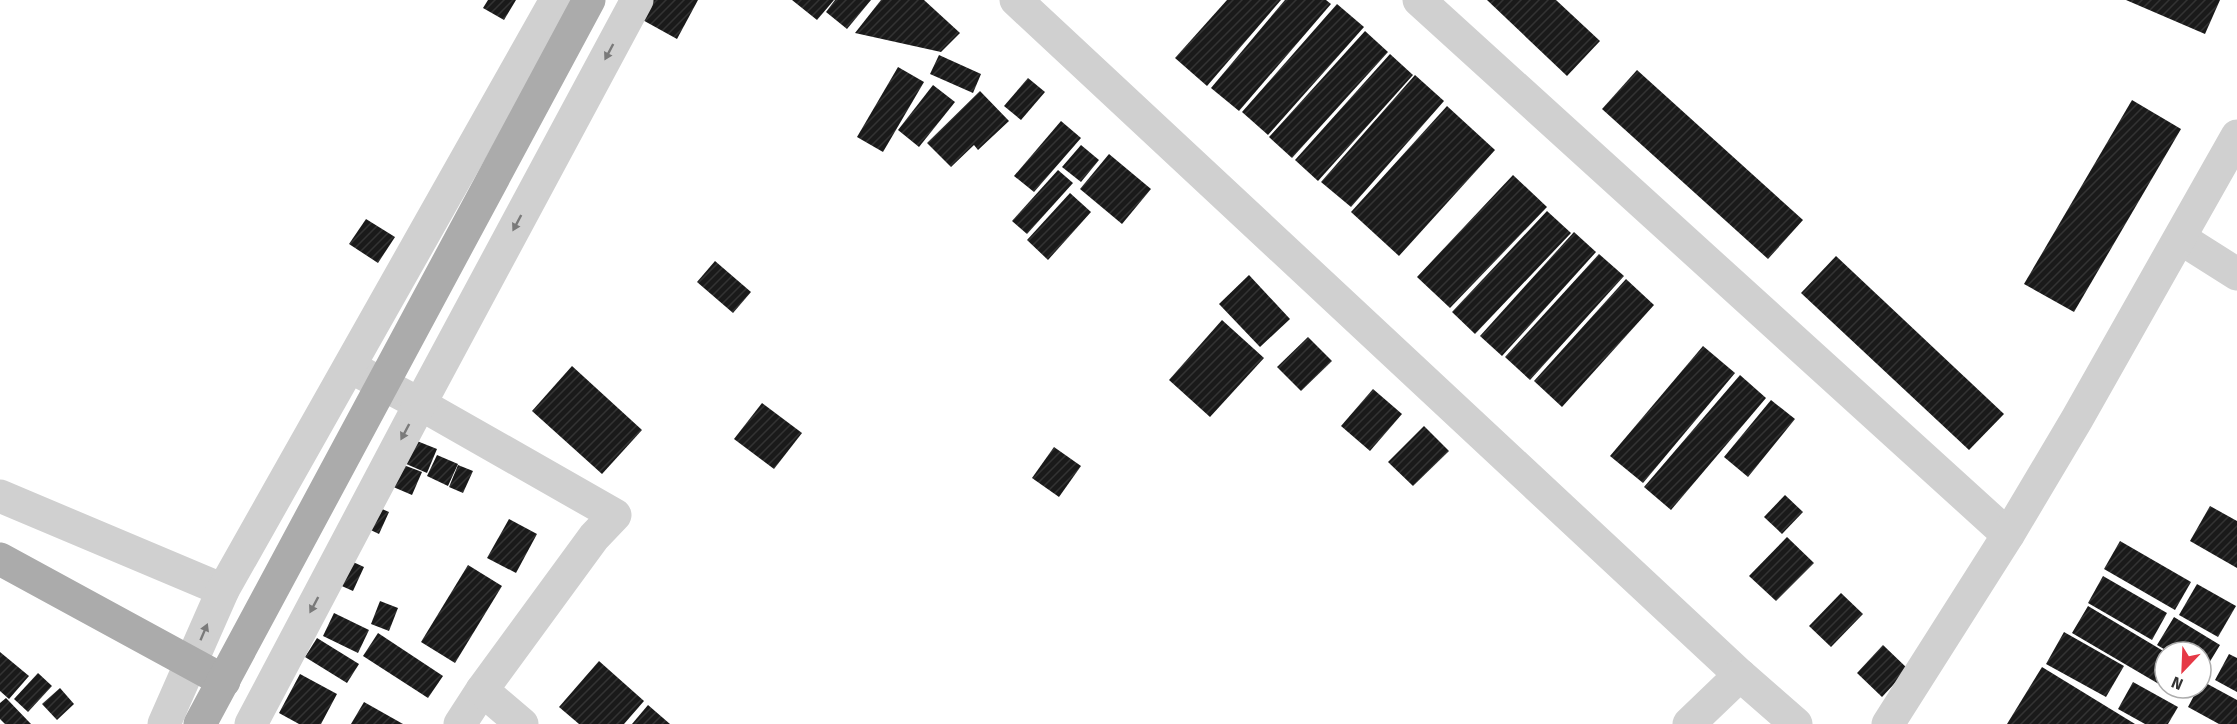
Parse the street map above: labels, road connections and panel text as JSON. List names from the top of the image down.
{
  "north": "bottom left"
}
